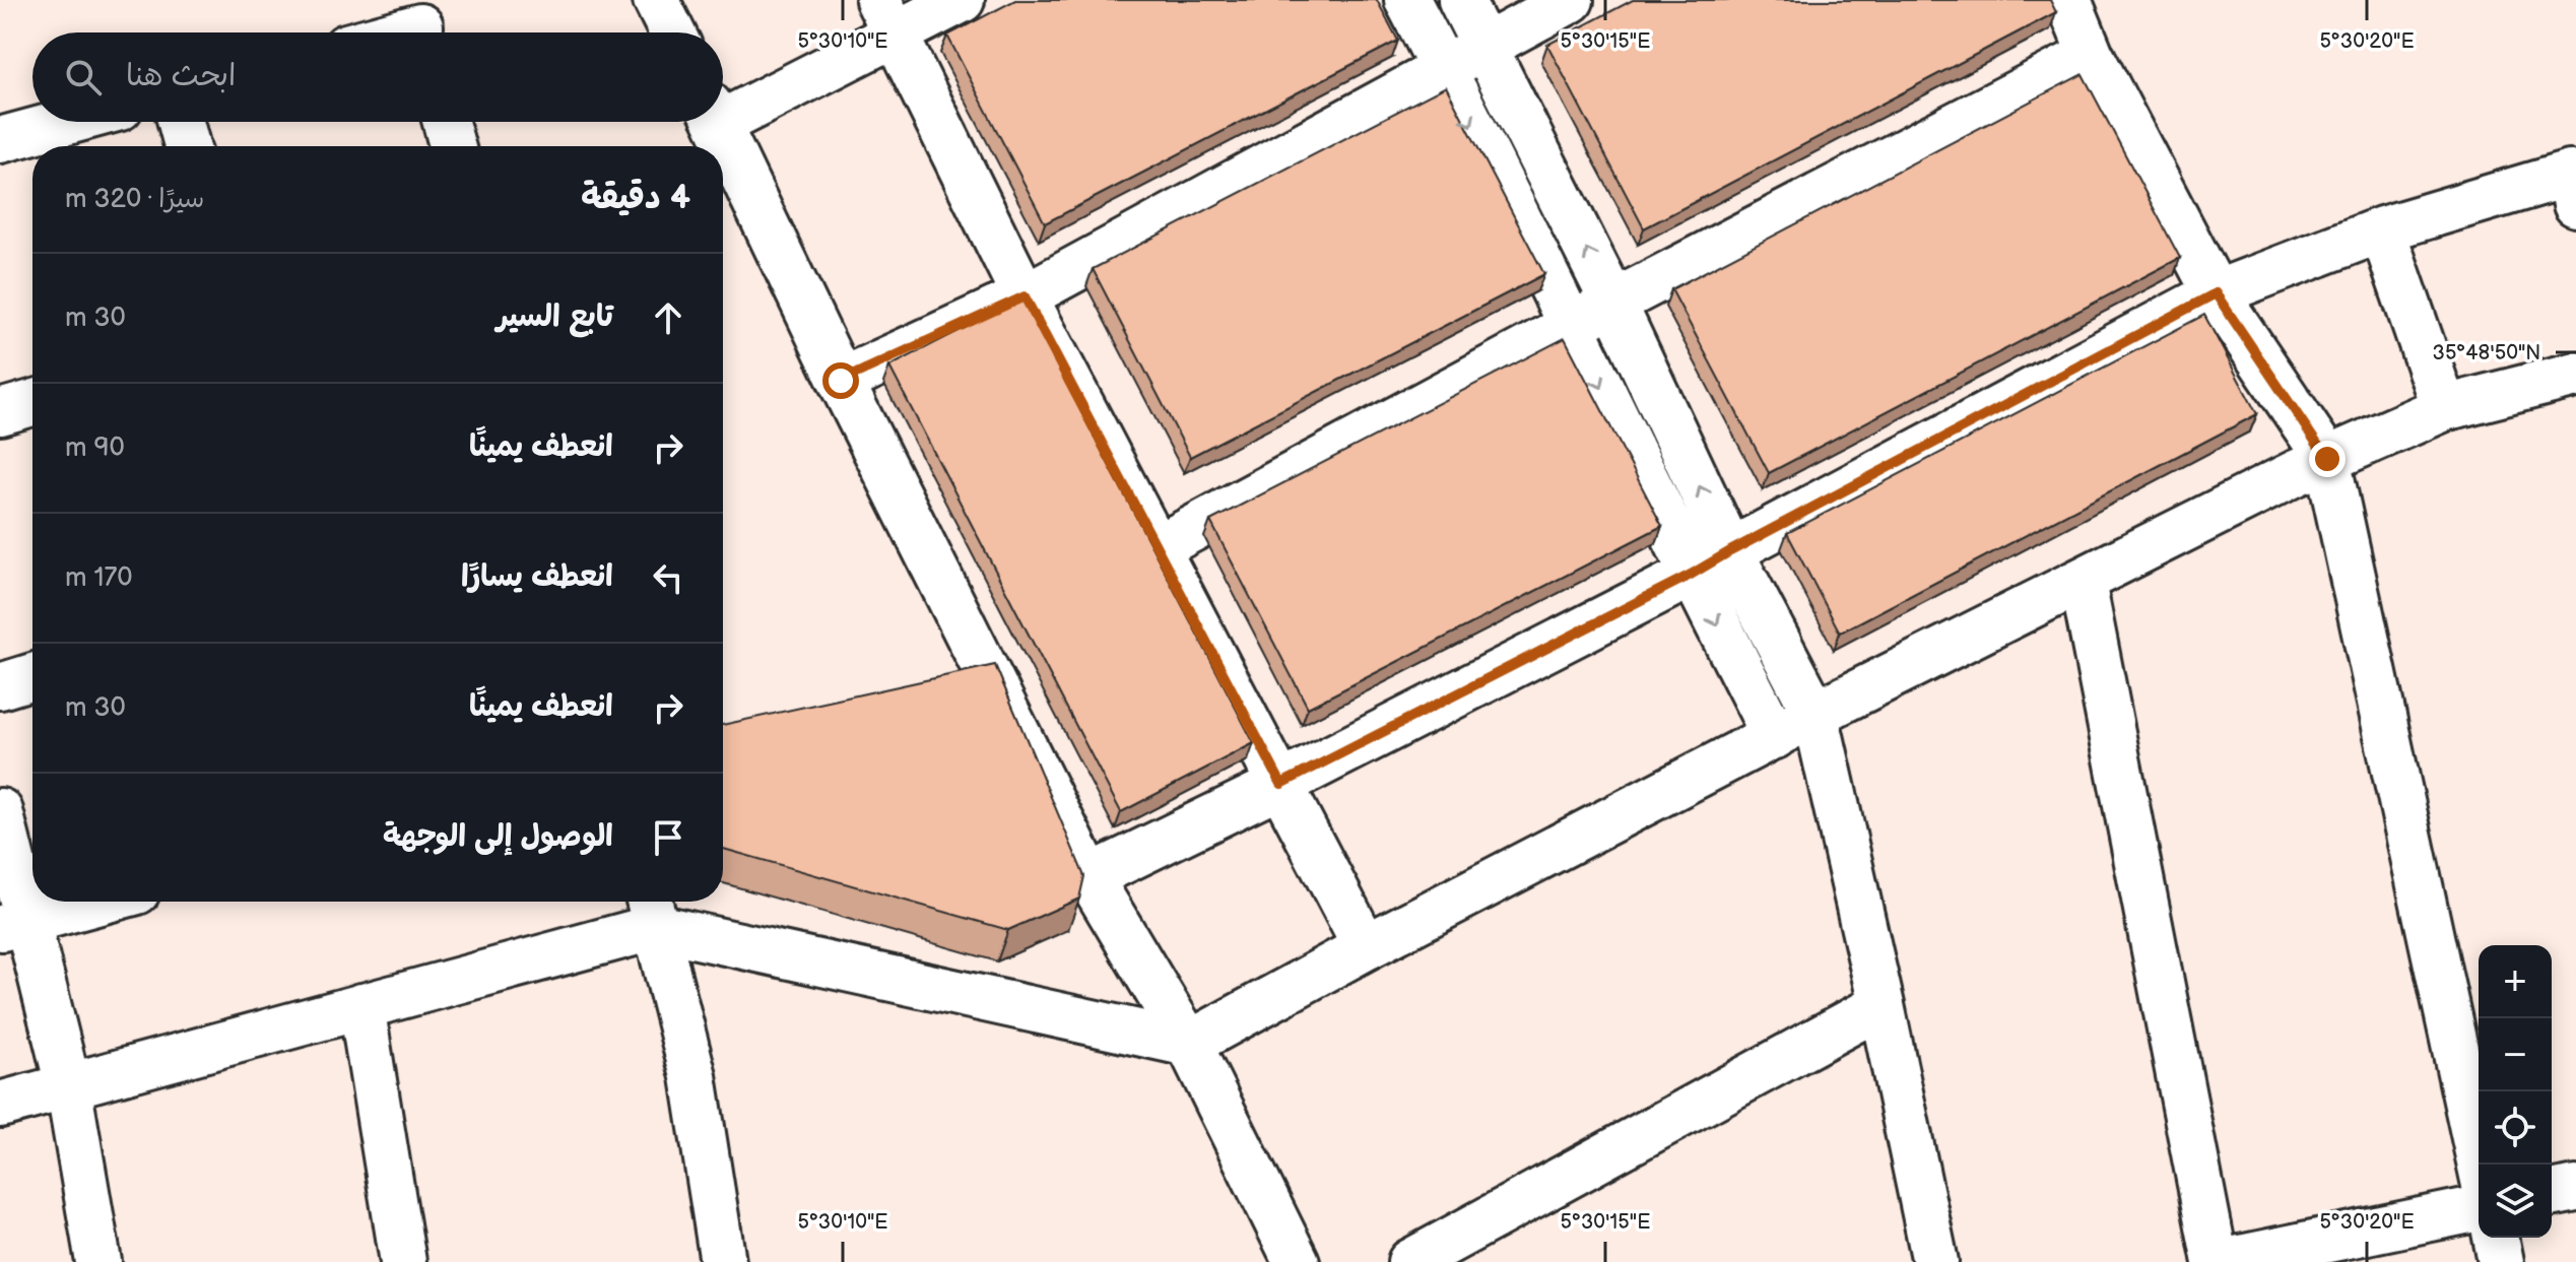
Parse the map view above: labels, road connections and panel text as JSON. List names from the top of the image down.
{
  "page": {
    "search": "ابحث هنا",
    "heading": ["4 دقيقة", "سيرًا · 320 m"],
    "list": [
      ["تابع السير", "30 m"],
      ["انعطف يمينًا", "90 m"],
      ["انعطف يسارًا", "170 m"],
      ["انعطف يمينًا", "30 m"],
      "الوصول إلى الوجهة"
    ],
    "map_buttons": ["+", "−"]
  },
  "coordinates": [
    "5°30'10\"E",
    "5°30'15\"E",
    "5°30'20\"E",
    "35°48'50\"N"
  ]
}
